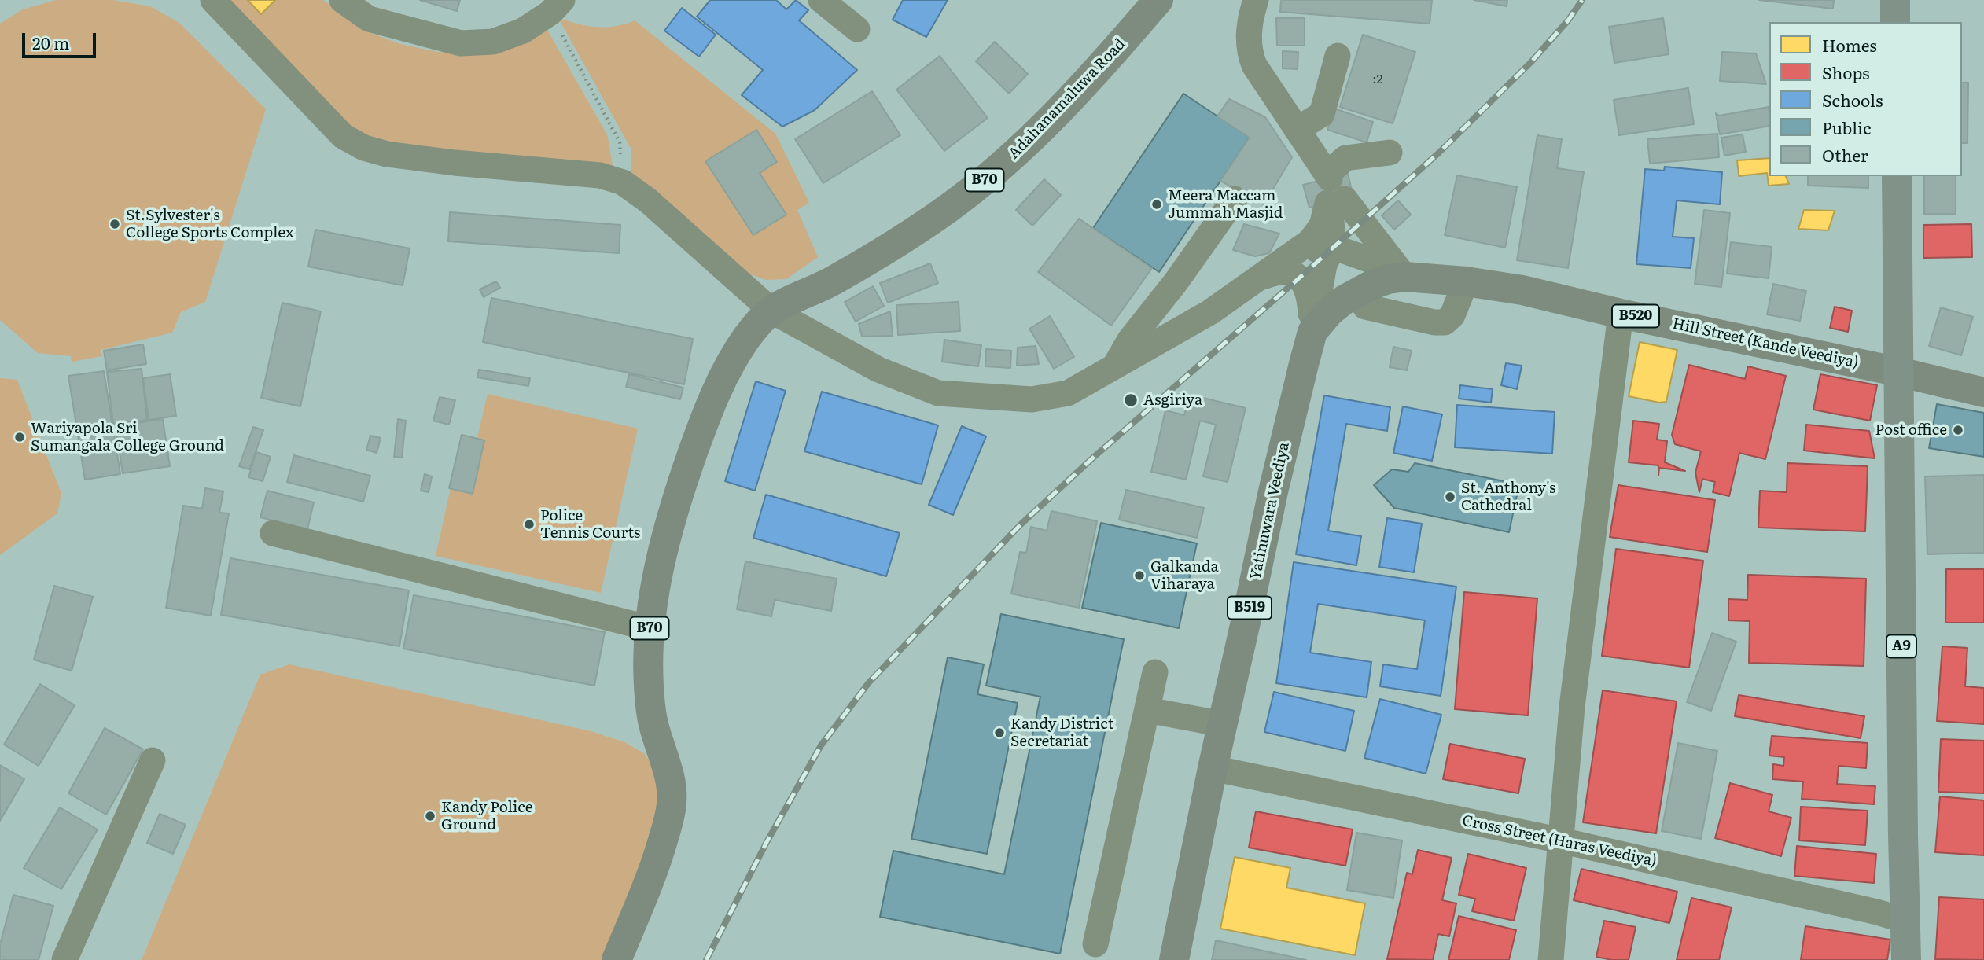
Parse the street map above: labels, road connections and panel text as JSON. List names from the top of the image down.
{
  "streets": {
    "highway": ["A9"],
    "main road": [
      "Adahanamaluwa Road",
      "B70",
      "B520",
      "Hill Street (Kande Veediya)",
      "Yatinuwara Veediya",
      "B519"
    ],
    "street": ["Cross Street (Haras Veediya)"]
  },
  "crossings": [
    ["Adahanamaluwa Road", "B70"],
    ["Hill Street (Kande Veediya)", "Yatinuwara Veediya"],
    ["Hill Street (Kande Veediya)", "A9"],
    ["Yatinuwara Veediya", "Cross Street (Haras Veediya)"],
    ["A9", "Cross Street (Haras Veediya)"]
  ],
  "places": [
    "Meera Maccam Jummah Masjid",
    "St.Sylvester's College Sports Complex",
    "Asgiriya",
    "Post office",
    "Wariyapola Sri Sumangala College Ground",
    "St. Anthony's Cathedral",
    "Police Tennis Courts",
    "Galkanda Viharaya",
    "Kandy District Secretariat",
    "Kandy Police Ground"
  ],
  "house_numbers": [":2"],
  "legend": [
    "Homes",
    "Shops",
    "Schools",
    "Public",
    "Other"
  ],
  "scale_bar": "20 m"
}
